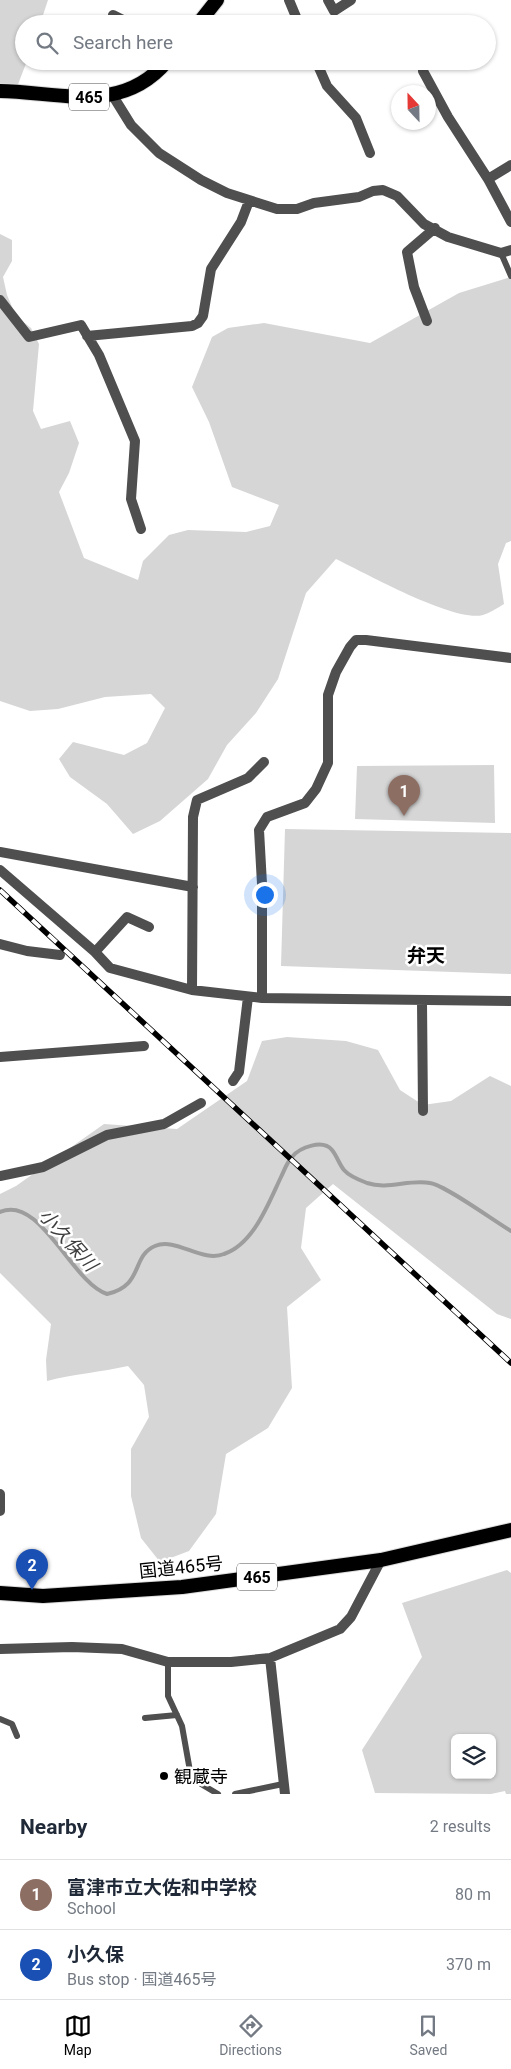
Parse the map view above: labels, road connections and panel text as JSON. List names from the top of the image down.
{
  "streets": {
    "highway": ["465", "国道465号"]
  },
  "districts": ["弁天"],
  "water": ["小久保川"],
  "places": ["観蔵寺"],
  "north": "top",
  "page": {
    "search": "Search here",
    "pins": ["1", "2"],
    "heading": ["Nearby", "2 results"],
    "list": [
      {
        "mark": "1",
        "name": "富津市立大佐和中学校",
        "note": "School",
        "value": "80 m"
      },
      {
        "mark": "2",
        "name": "小久保",
        "note": "Bus stop · 国道465号",
        "value": "370 m"
      }
    ],
    "nav": ["Map", "Directions", "Saved"]
  }
}
